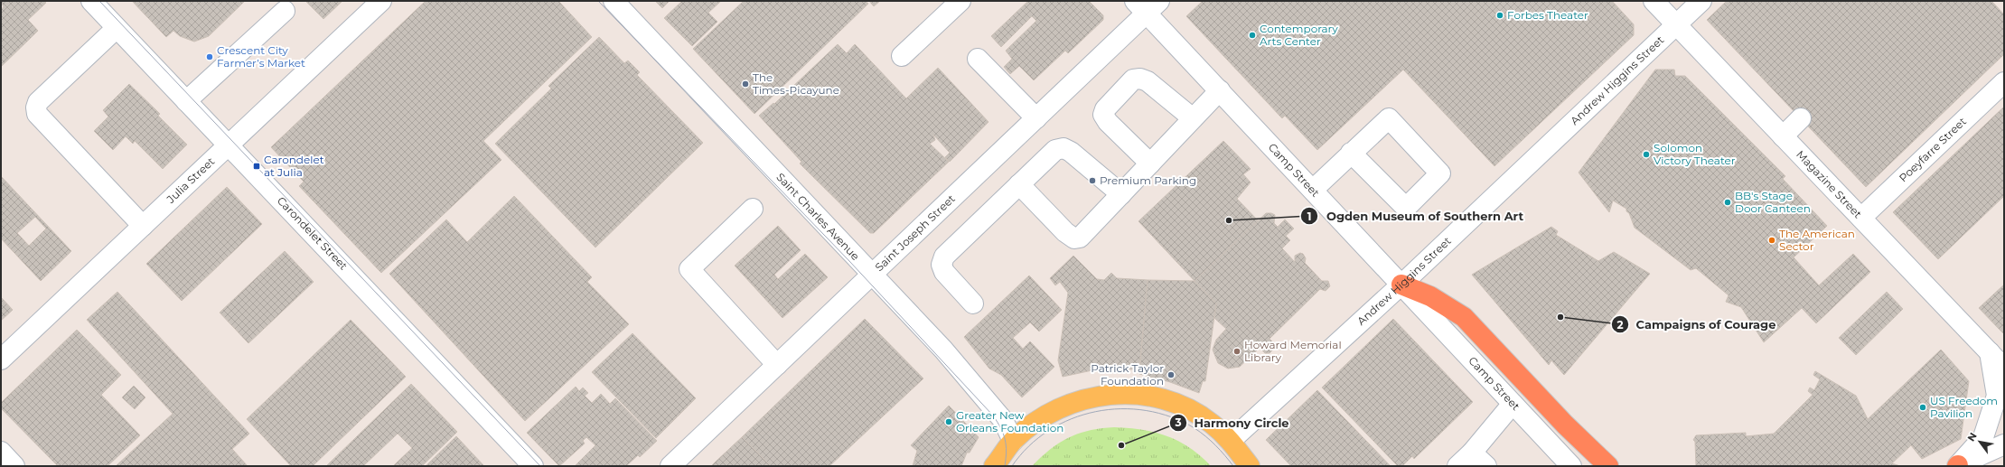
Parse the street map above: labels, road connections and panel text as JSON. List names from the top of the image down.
{
  "streets": {
    "street": [
      "Andrew Higgins Street",
      "Poeyfarre Street",
      "Camp Street",
      "Julia Street",
      "Magazine Street",
      "Saint Charles Avenue",
      "Carondelet Street",
      "Saint Joseph Street"
    ]
  },
  "crossings": [
    ["Andrew Higgins Street", "Camp Street"],
    ["Andrew Higgins Street", "Magazine Street"],
    ["Poeyfarre Street", "Magazine Street"],
    ["Camp Street", "Saint Joseph Street"],
    ["Julia Street", "Carondelet Street"],
    ["Saint Charles Avenue", "Saint Joseph Street"]
  ],
  "places": {
    "other": [
      "Forbes Theater",
      "Contemporary Arts Center",
      "Crescent City Farmer’s Market",
      "The Times-Picayune",
      "Solomon Victory Theater",
      "Premium Parking",
      "BB's Stage Door Canteen",
      "Ogden Museum of Southern Art",
      "The American Sector",
      "Campaigns of Courage",
      "Howard Memorial Library",
      "Patrick Taylor Foundation",
      "US Freedom Pavilion",
      "Greater New Orleans Foundation",
      "Harmony Circle"
    ],
    "transit": ["Carondelet at Julia"]
  },
  "north": "top left"
}
